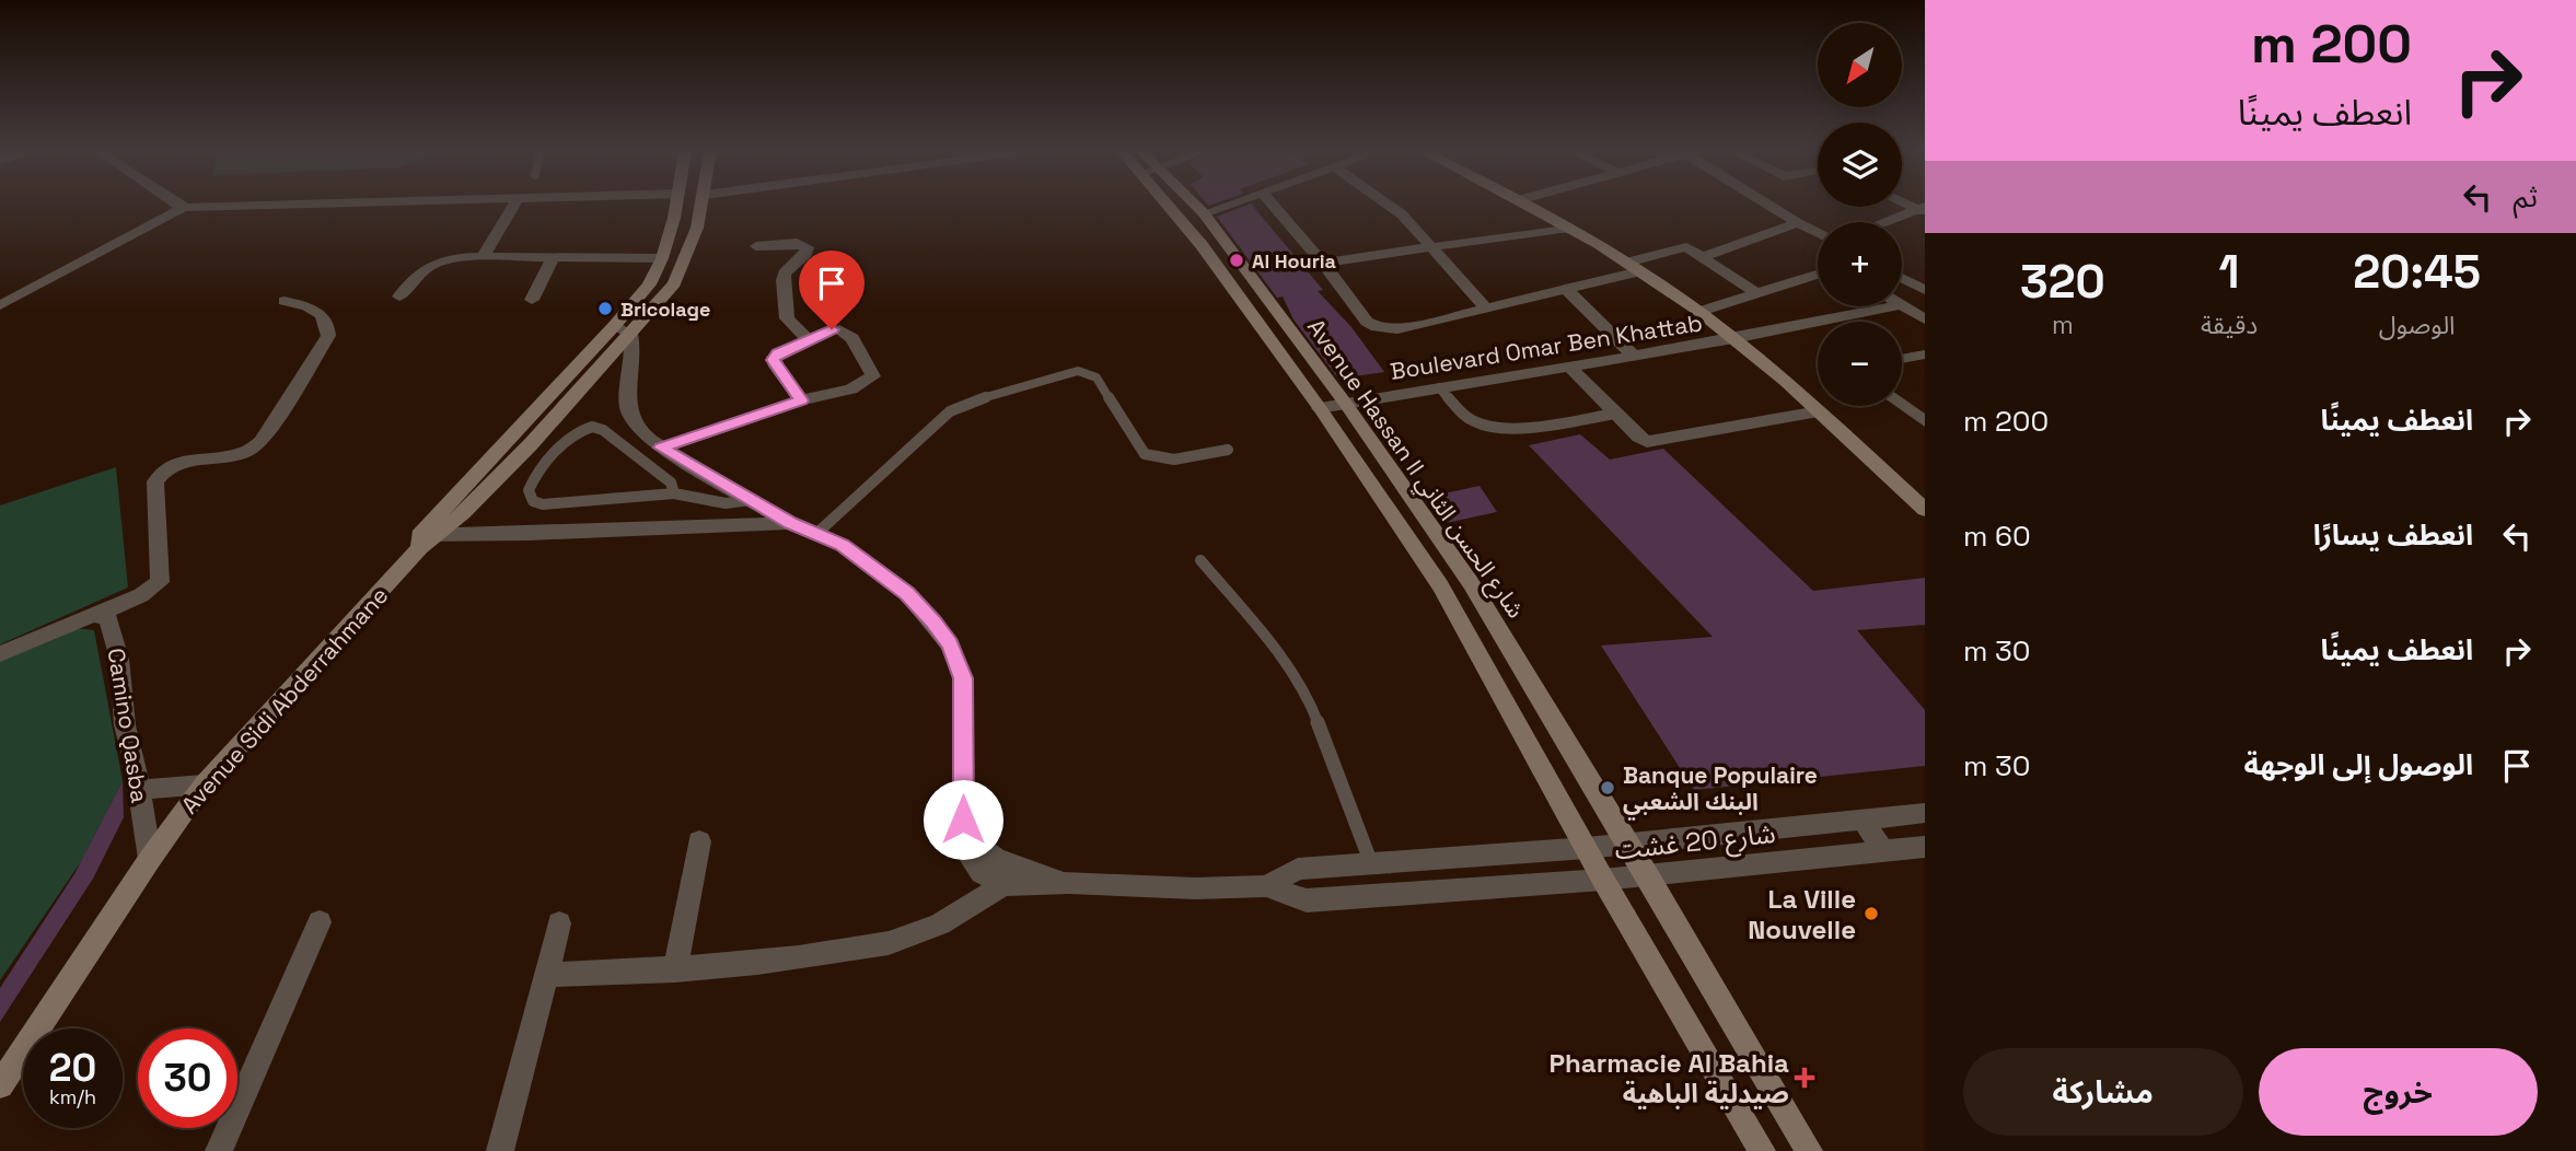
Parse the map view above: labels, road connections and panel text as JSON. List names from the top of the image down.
{
  "streets": {
    "main road": ["Avenue Hassan II شارع الحسن الثاني", "Avenue Sidi Abderrahmane"],
    "street": ["Boulevard Omar Ben Khattab", "Camino Qasba", "شارع 20 غشت"]
  },
  "crossings": [
    ["Boulevard Omar Ben Khattab", "Avenue Hassan II شارع الحسن الثاني"],
    ["Avenue Hassan II شارع الحسن الثاني", "شارع 20 غشت"],
    ["Avenue Sidi Abderrahmane", "Camino Qasba"]
  ],
  "places": {
    "other": [
      "Al Houria",
      "Bricolage",
      "Banque Populaire البنك الشعبي",
      "La Ville Nouvelle"
    ],
    "health": ["Pharmacie Al Bahia صيدلية الباهية"]
  },
  "north": "bottom left",
  "page": {
    "turn": ["200 m", "انعطف يمينًا"],
    "map_buttons": ["+", "−"],
    "then": "ثم",
    "eta": [
      "20:45",
      "الوصول",
      "1",
      "دقيقة",
      "320",
      "m"
    ],
    "list": [
      {
        "name": "انعطف يمينًا",
        "value": "200 m"
      },
      {
        "name": "انعطف يسارًا",
        "value": "60 m"
      },
      {
        "name": "انعطف يمينًا",
        "value": "30 m"
      },
      {
        "name": "الوصول إلى الوجهة",
        "value": "30 m"
      }
    ],
    "speed": "20 km/h",
    "limit": "30",
    "buttons": ["خروج", "مشاركة"]
  }
}
